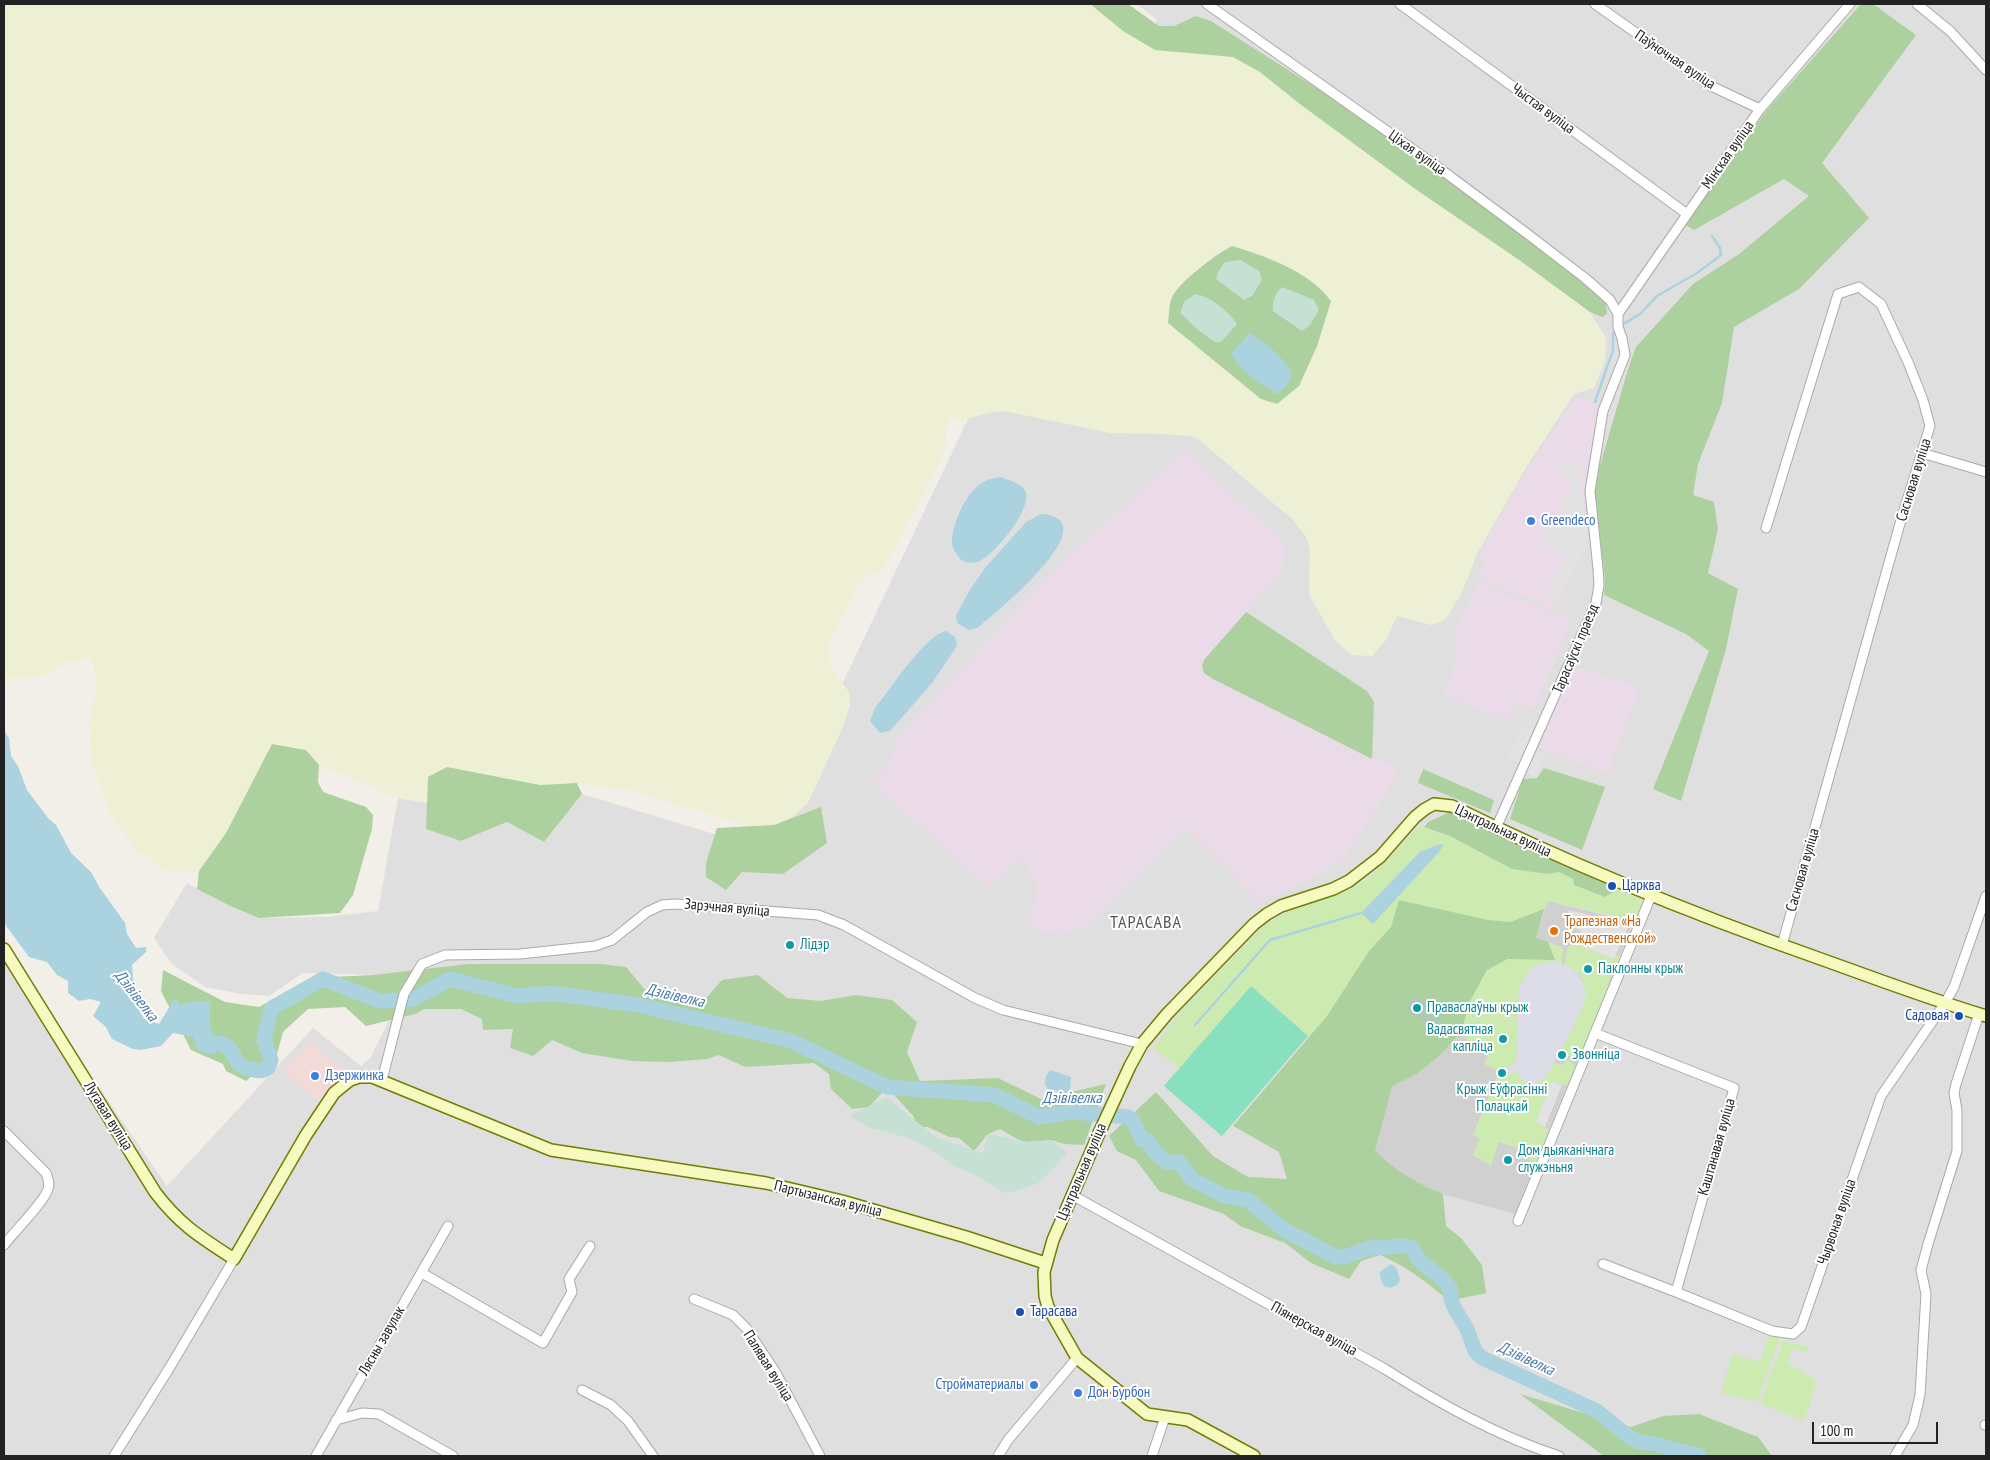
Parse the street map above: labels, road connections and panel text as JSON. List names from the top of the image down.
{
  "streets": {
    "street": [
      "Паўночная вуліца",
      "Чыстая вуліца",
      "Ціхая вуліца",
      "Мінская вуліца",
      "Сасновая вуліца",
      "Тарасаўскі праезд",
      "Цэнтральная вуліца",
      "Зарэчная вуліца",
      "Лугавая вуліца",
      "Каштанавая вуліца",
      "Партызанская вуліца",
      "Чырвоная вуліца",
      "Піянерская вуліца",
      "Лясны завулак",
      "Палявая вуліца"
    ]
  },
  "crossings": [
    ["Паўночная вуліца", "Мінская вуліца"],
    ["Чыстая вуліца", "Мінская вуліца"],
    ["Ціхая вуліца", "Мінская вуліца"],
    ["Ціхая вуліца", "Тарасаўскі праезд"],
    ["Мінская вуліца", "Тарасаўскі праезд"],
    ["Сасновая вуліца", "Цэнтральная вуліца"],
    ["Тарасаўскі праезд", "Цэнтральная вуліца"],
    ["Цэнтральная вуліца", "Зарэчная вуліца"],
    ["Цэнтральная вуліца", "Партызанская вуліца"],
    ["Цэнтральная вуліца", "Чырвоная вуліца"],
    ["Цэнтральная вуліца", "Піянерская вуліца"],
    ["Зарэчная вуліца", "Партызанская вуліца"],
    ["Лугавая вуліца", "Партызанская вуліца"],
    ["Каштанавая вуліца", "Чырвоная вуліца"]
  ],
  "districts": ["ТАРАСАВА"],
  "water": ["Дзівівелка"],
  "places": [
    "Greendeco",
    "Царква",
    "Трапезная «На Рождественской»",
    "Лідэр",
    "Паклонны крыж",
    "Праваслаўны крыж",
    "Садовая",
    "Вадасвятная капліца",
    "Звонніца",
    "Крыж Еўфрасінні Полацкай",
    "Дзержинка",
    "Дом дыяканічнага служэньня",
    "Тарасава",
    "Стройматериалы",
    "Дон Бурбон"
  ],
  "scale_bar": "100 m"
}
